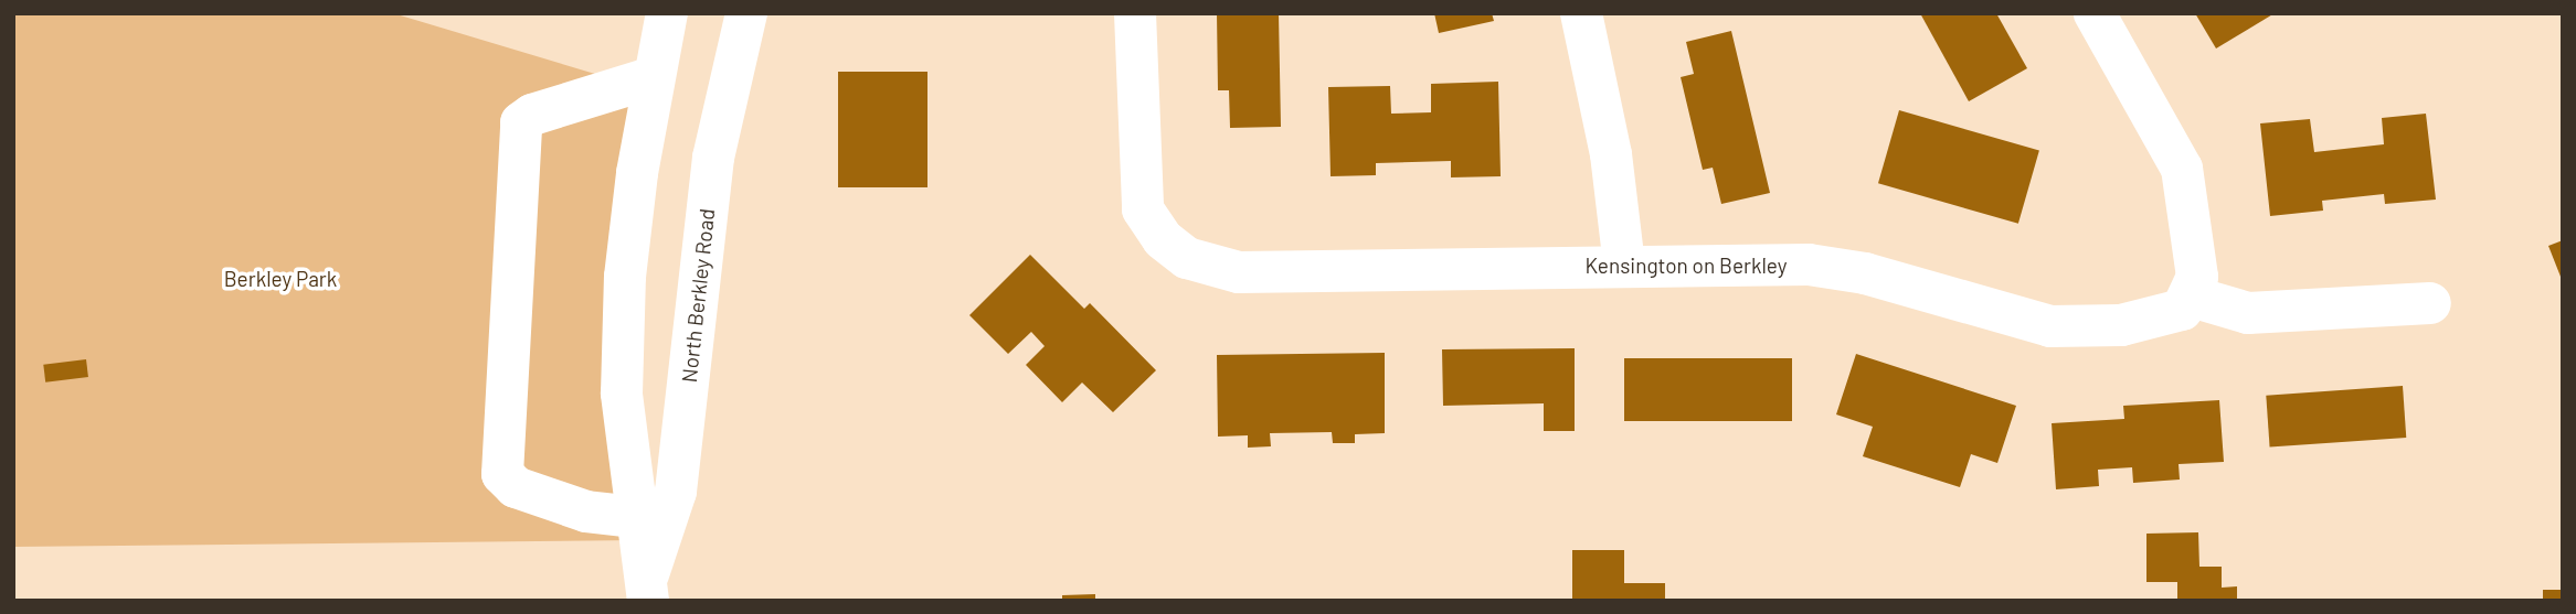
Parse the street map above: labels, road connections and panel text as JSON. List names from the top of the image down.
{
  "streets": {
    "street": ["Kensington on Berkley", "North Berkley Road"]
  },
  "parks": ["Berkley Park"]
}
